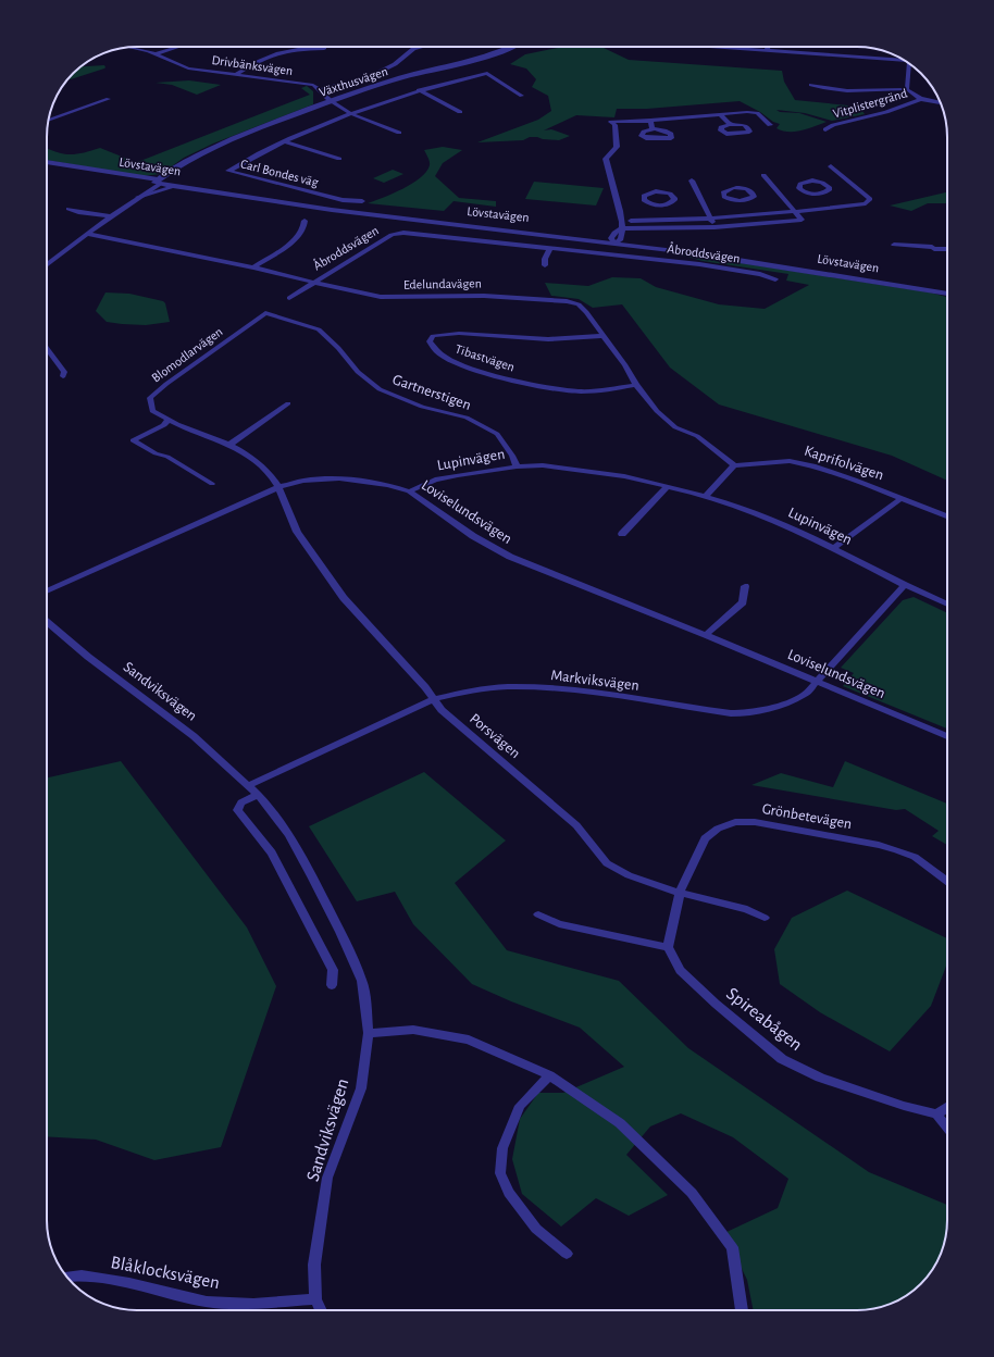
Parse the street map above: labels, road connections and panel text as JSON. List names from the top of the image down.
{
  "streets": {
    "street": [
      "Drivbänksvägen",
      "Växthusvägen",
      "Vitplistergränd",
      "Lövstavägen",
      "Carl Bondes väg",
      "Åbroddsvägen",
      "Edelundavägen",
      "Blomodlarvägen",
      "Tibastvägen",
      "Gartnerstigen",
      "Lupinvägen",
      "Kaprifolvägen",
      "Loviselundsvägen",
      "Markviksvägen",
      "Sandviksvägen",
      "Porsvägen",
      "Grönbetevägen",
      "Spireabågen",
      "Blåklocksvägen"
    ]
  },
  "crossings": [
    ["Växthusvägen", "Lövstavägen"],
    ["Åbroddsvägen", "Edelundavägen"],
    ["Edelundavägen", "Tibastvägen"],
    ["Edelundavägen", "Kaprifolvägen"],
    ["Blomodlarvägen", "Gartnerstigen"],
    ["Blomodlarvägen", "Loviselundsvägen"],
    ["Blomodlarvägen", "Porsvägen"],
    ["Gartnerstigen", "Lupinvägen"],
    ["Lupinvägen", "Loviselundsvägen"],
    ["Lupinvägen", "Markviksvägen"],
    ["Loviselundsvägen", "Markviksvägen"],
    ["Loviselundsvägen", "Porsvägen"],
    ["Markviksvägen", "Sandviksvägen"],
    ["Markviksvägen", "Porsvägen"],
    ["Sandviksvägen", "Blåklocksvägen"],
    ["Porsvägen", "Grönbetevägen"]
  ]
}
